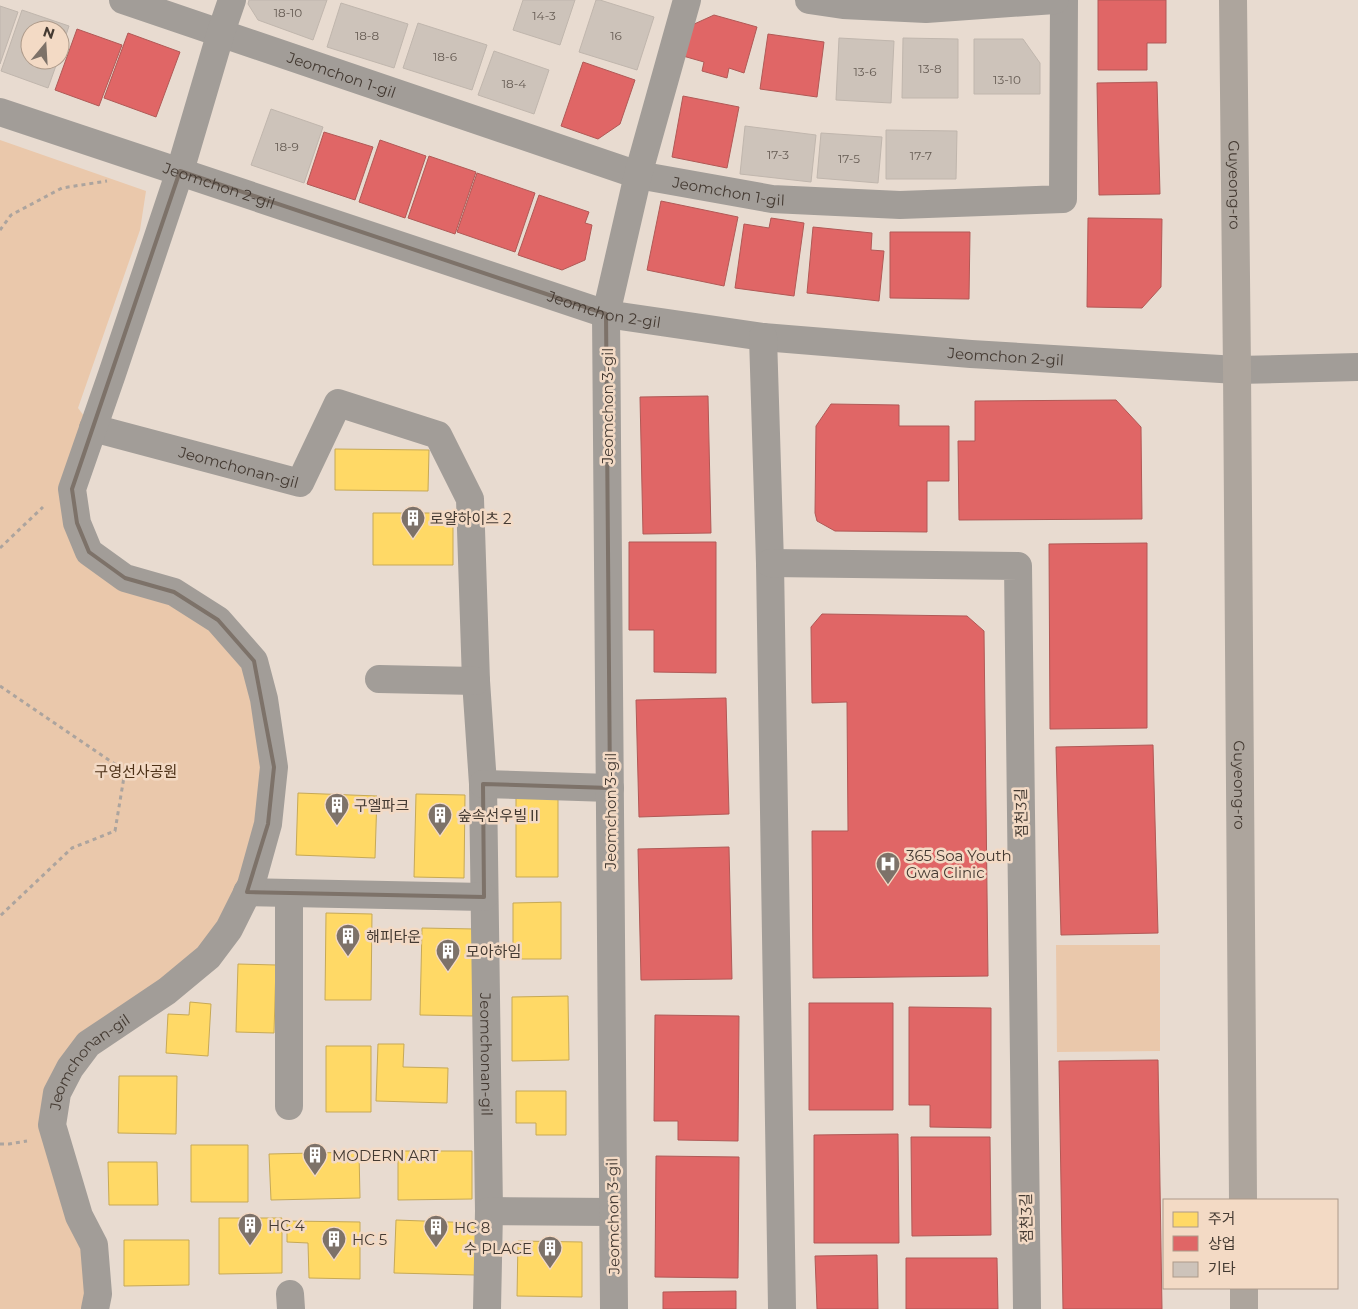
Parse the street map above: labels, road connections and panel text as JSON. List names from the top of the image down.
{
  "streets": {
    "main road": ["Guyeong-ro"],
    "street": [
      "Jeomchon 1-gil",
      "Jeomchon 2-gil",
      "Jeomchon 3-gil",
      "Jeomchonan-gil",
      "점천3길"
    ]
  },
  "crossings": [
    ["Jeomchon 1-gil", "Jeomchon 3-gil"],
    ["Jeomchon 1-gil", "Jeomchonan-gil"],
    ["Jeomchon 2-gil", "Guyeong-ro"],
    ["Jeomchon 2-gil", "Jeomchon 3-gil"],
    ["Jeomchon 2-gil", "Jeomchonan-gil"]
  ],
  "parks": ["구영선사공원"],
  "places": {
    "building": [
      "로얄하이츠 2",
      "구엘파크",
      "숲속선우빌Ⅱ",
      "해피타운",
      "모아하임",
      "MODERN ART",
      "HC 4",
      "HC 8",
      "HC 5",
      "수 PLACE"
    ],
    "hospital": ["365 Soa Youth Gwa Clinic"]
  },
  "house_numbers": [
    "18-10",
    "14-3",
    "18-8",
    "16",
    "18-6",
    "13-8",
    "13-6",
    "13-10",
    "18-4",
    "18-9",
    "17-3",
    "17-7",
    "17-5"
  ],
  "legend": ["주거", "상업", "기타"],
  "north": "top"
}
